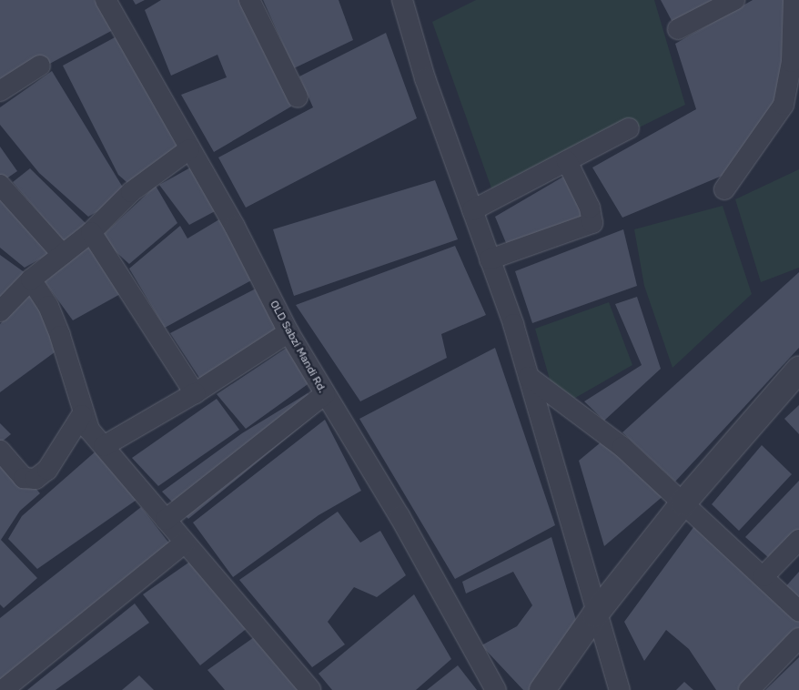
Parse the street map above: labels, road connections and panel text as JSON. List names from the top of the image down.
{
  "streets": {
    "street": ["OLD Sabzi Mandi Rd."]
  }
}
